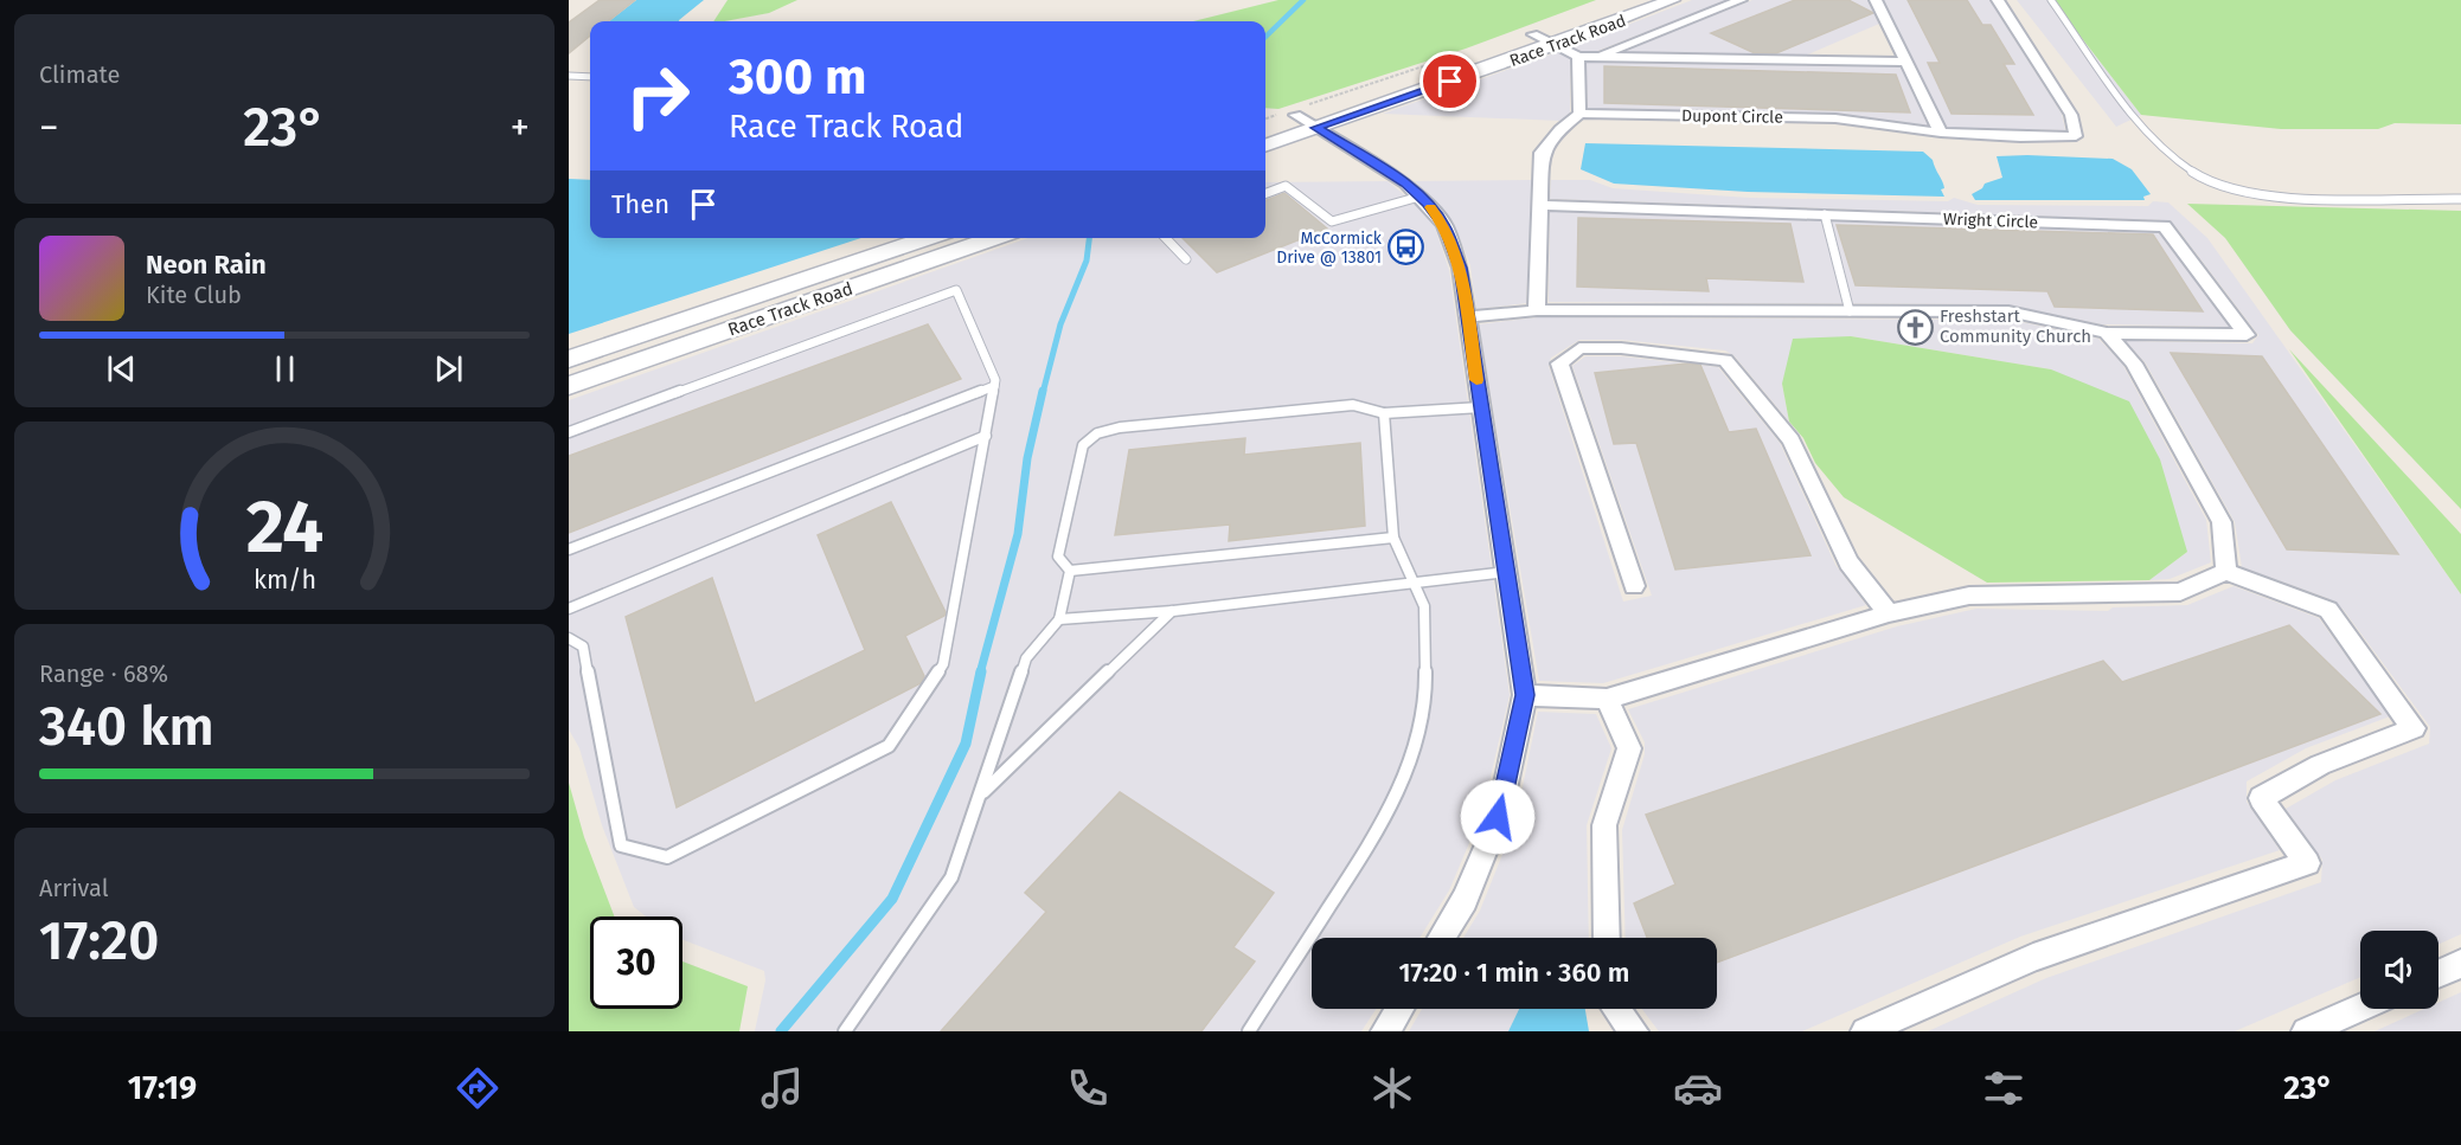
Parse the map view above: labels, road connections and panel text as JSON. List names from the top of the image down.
{
  "streets": {
    "main road": ["Race Track Road"],
    "street": ["Dupont Circle", "Wright Circle"]
  },
  "places": {
    "bus stop": ["McCormick Drive @ 13801"],
    "church": ["Freshstart Community Church"]
  },
  "page": {
    "tile": [
      "Climate",
      ["Range · 68%", "340 km"],
      ["Arrival", "17:20"]
    ],
    "turn": ["300 m", "Race Track Road"],
    "heat": ["−", "23°", "+"],
    "then": "Then",
    "song": ["Neon Rain", "Kite Club"],
    "limit": "30",
    "trip": "17:20 · 1 min · 360 m",
    "tabs": ["17:19", "23°"],
    "gauge": ["24", "km/h"]
  }
}
